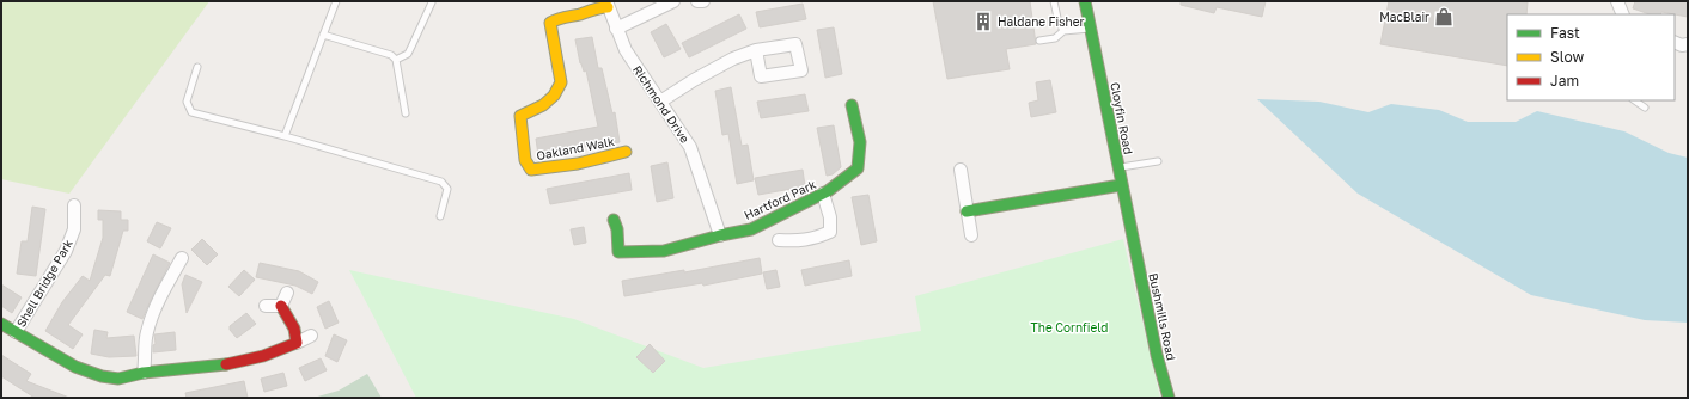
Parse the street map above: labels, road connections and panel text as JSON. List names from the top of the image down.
{
  "streets": {
    "street": [
      "Richmond Drive",
      "Cloyfin Road",
      "Oakland Walk",
      "Hartford Park",
      "Shell Bridge Park",
      "Bushmills Road"
    ]
  },
  "crossings": [
    ["Richmond Drive", "Oakland Walk"],
    ["Richmond Drive", "Hartford Park"],
    ["Cloyfin Road", "Bushmills Road"]
  ],
  "parks": ["The Cornfield"],
  "places": {
    "shop": ["MacBlair"],
    "building": ["Haldane Fisher"]
  },
  "legend": ["Fast", "Slow", "Jam"]
}
